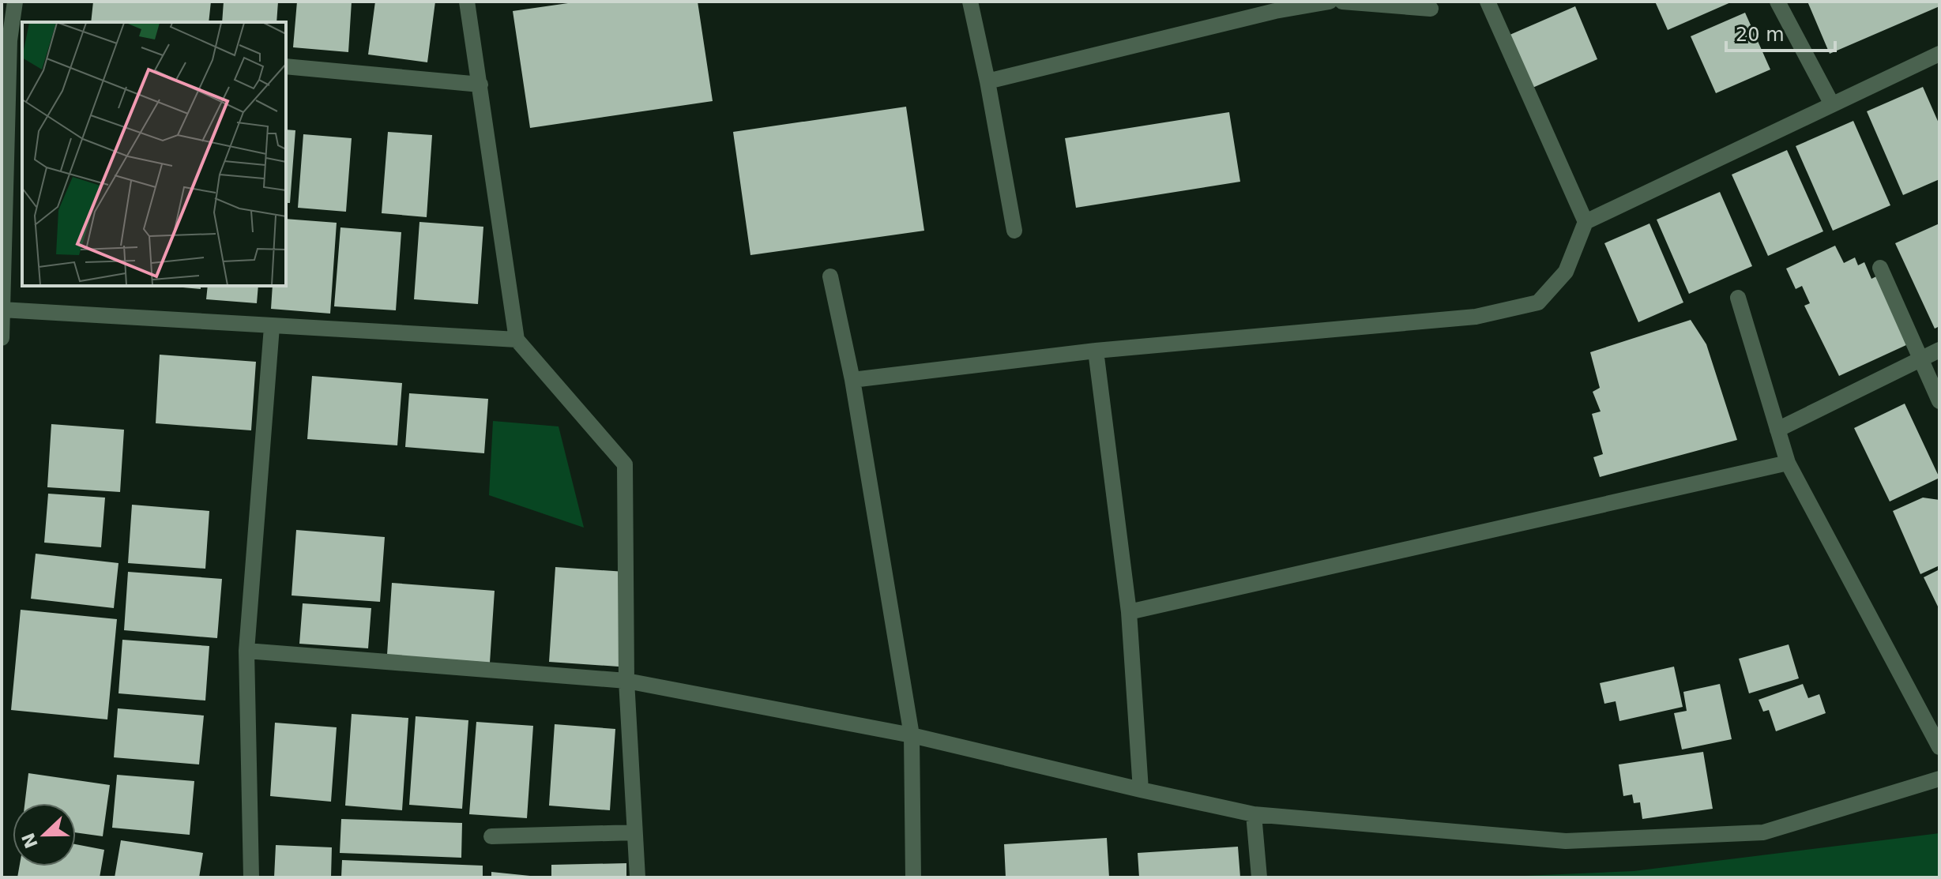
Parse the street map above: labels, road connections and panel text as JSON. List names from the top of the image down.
{
  "scale_bar": "20 m",
  "north": "left"
}
